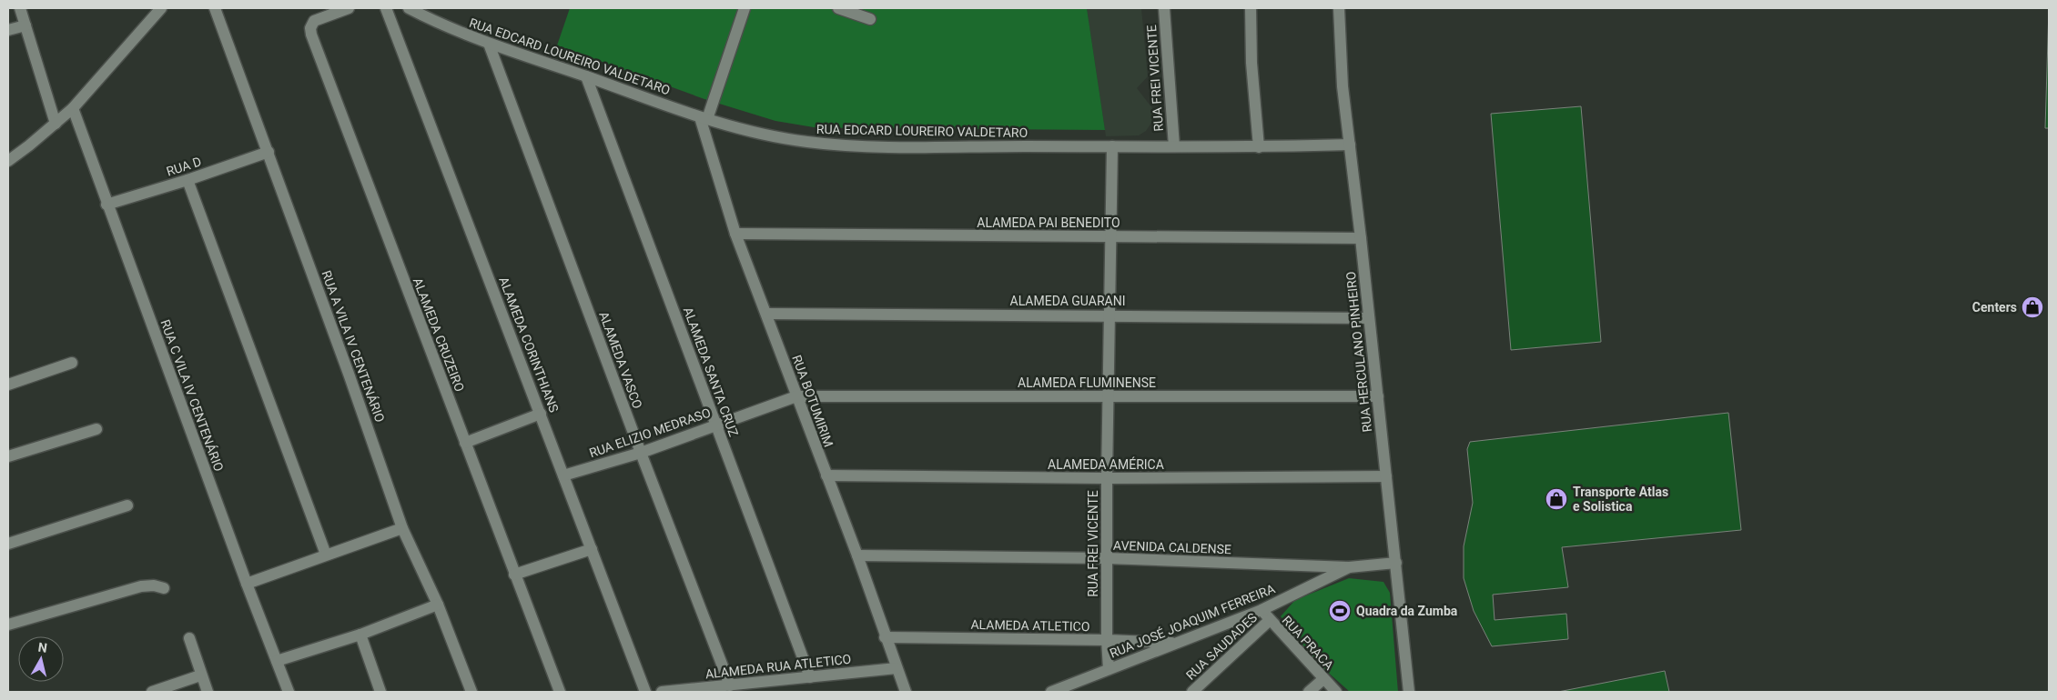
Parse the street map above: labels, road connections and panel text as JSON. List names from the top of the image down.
{
  "streets": {
    "street": [
      "RUA EDCARD LOUREIRO VALDETARO",
      "RUA FREI VICENTE",
      "RUA D",
      "ALAMEDA PAI BENEDITO",
      "ALAMEDA GUARANI",
      "ALAMEDA CRUZEIRO",
      "ALAMEDA CORINTHIANS",
      "RUA A VILA IV CENTENÁRIO",
      "RUA HERCULANO PINHEIRO",
      "ALAMEDA VASCO",
      "ALAMEDA SANTA CRUZ",
      "ALAMEDA FLUMINENSE",
      "RUA C VILA IV CENTENÁRIO",
      "RUA BOTUMIRIM",
      "RUA ELIZIO MEDRASO",
      "ALAMEDA AMÉRICA",
      "AVENIDA CALDENSE",
      "RUA JOSÉ JOAQUIM FERREIRA",
      "ALAMEDA ATLETICO",
      "RUA PRACA",
      "RUA SAUDADES",
      "ALAMEDA RUA ATLETICO"
    ]
  },
  "crossings": [
    ["RUA EDCARD LOUREIRO VALDETARO", "RUA FREI VICENTE"],
    ["RUA EDCARD LOUREIRO VALDETARO", "RUA HERCULANO PINHEIRO"],
    ["RUA EDCARD LOUREIRO VALDETARO", "ALAMEDA VASCO"],
    ["RUA EDCARD LOUREIRO VALDETARO", "ALAMEDA SANTA CRUZ"],
    ["RUA EDCARD LOUREIRO VALDETARO", "RUA BOTUMIRIM"],
    ["RUA FREI VICENTE", "ALAMEDA PAI BENEDITO"],
    ["RUA FREI VICENTE", "ALAMEDA GUARANI"],
    ["RUA FREI VICENTE", "ALAMEDA FLUMINENSE"],
    ["RUA FREI VICENTE", "ALAMEDA AMÉRICA"],
    ["RUA FREI VICENTE", "AVENIDA CALDENSE"],
    ["RUA FREI VICENTE", "RUA JOSÉ JOAQUIM FERREIRA"],
    ["RUA FREI VICENTE", "ALAMEDA ATLETICO"],
    ["RUA D", "RUA A VILA IV CENTENÁRIO"],
    ["RUA D", "RUA C VILA IV CENTENÁRIO"],
    ["ALAMEDA PAI BENEDITO", "RUA HERCULANO PINHEIRO"],
    ["ALAMEDA PAI BENEDITO", "RUA BOTUMIRIM"],
    ["ALAMEDA GUARANI", "RUA HERCULANO PINHEIRO"],
    ["ALAMEDA GUARANI", "RUA BOTUMIRIM"],
    ["ALAMEDA CORINTHIANS", "RUA ELIZIO MEDRASO"],
    ["RUA HERCULANO PINHEIRO", "ALAMEDA FLUMINENSE"],
    ["RUA HERCULANO PINHEIRO", "ALAMEDA AMÉRICA"],
    ["RUA HERCULANO PINHEIRO", "RUA JOSÉ JOAQUIM FERREIRA"],
    ["ALAMEDA VASCO", "RUA ELIZIO MEDRASO"],
    ["ALAMEDA VASCO", "ALAMEDA RUA ATLETICO"],
    ["ALAMEDA SANTA CRUZ", "RUA ELIZIO MEDRASO"],
    ["ALAMEDA SANTA CRUZ", "ALAMEDA RUA ATLETICO"],
    ["ALAMEDA FLUMINENSE", "RUA BOTUMIRIM"],
    ["ALAMEDA FLUMINENSE", "RUA ELIZIO MEDRASO"],
    ["RUA BOTUMIRIM", "RUA ELIZIO MEDRASO"],
    ["RUA BOTUMIRIM", "ALAMEDA AMÉRICA"],
    ["RUA BOTUMIRIM", "AVENIDA CALDENSE"],
    ["RUA BOTUMIRIM", "ALAMEDA ATLETICO"],
    ["RUA BOTUMIRIM", "ALAMEDA RUA ATLETICO"],
    ["AVENIDA CALDENSE", "RUA JOSÉ JOAQUIM FERREIRA"],
    ["RUA JOSÉ JOAQUIM FERREIRA", "ALAMEDA ATLETICO"],
    ["RUA JOSÉ JOAQUIM FERREIRA", "RUA PRACA"],
    ["RUA PRACA", "RUA SAUDADES"]
  ],
  "places": {
    "shop": ["Centers", "Transporte Atlas e Solistica"],
    "sports": ["Quadra da Zumba"]
  },
  "north": "top"
}
